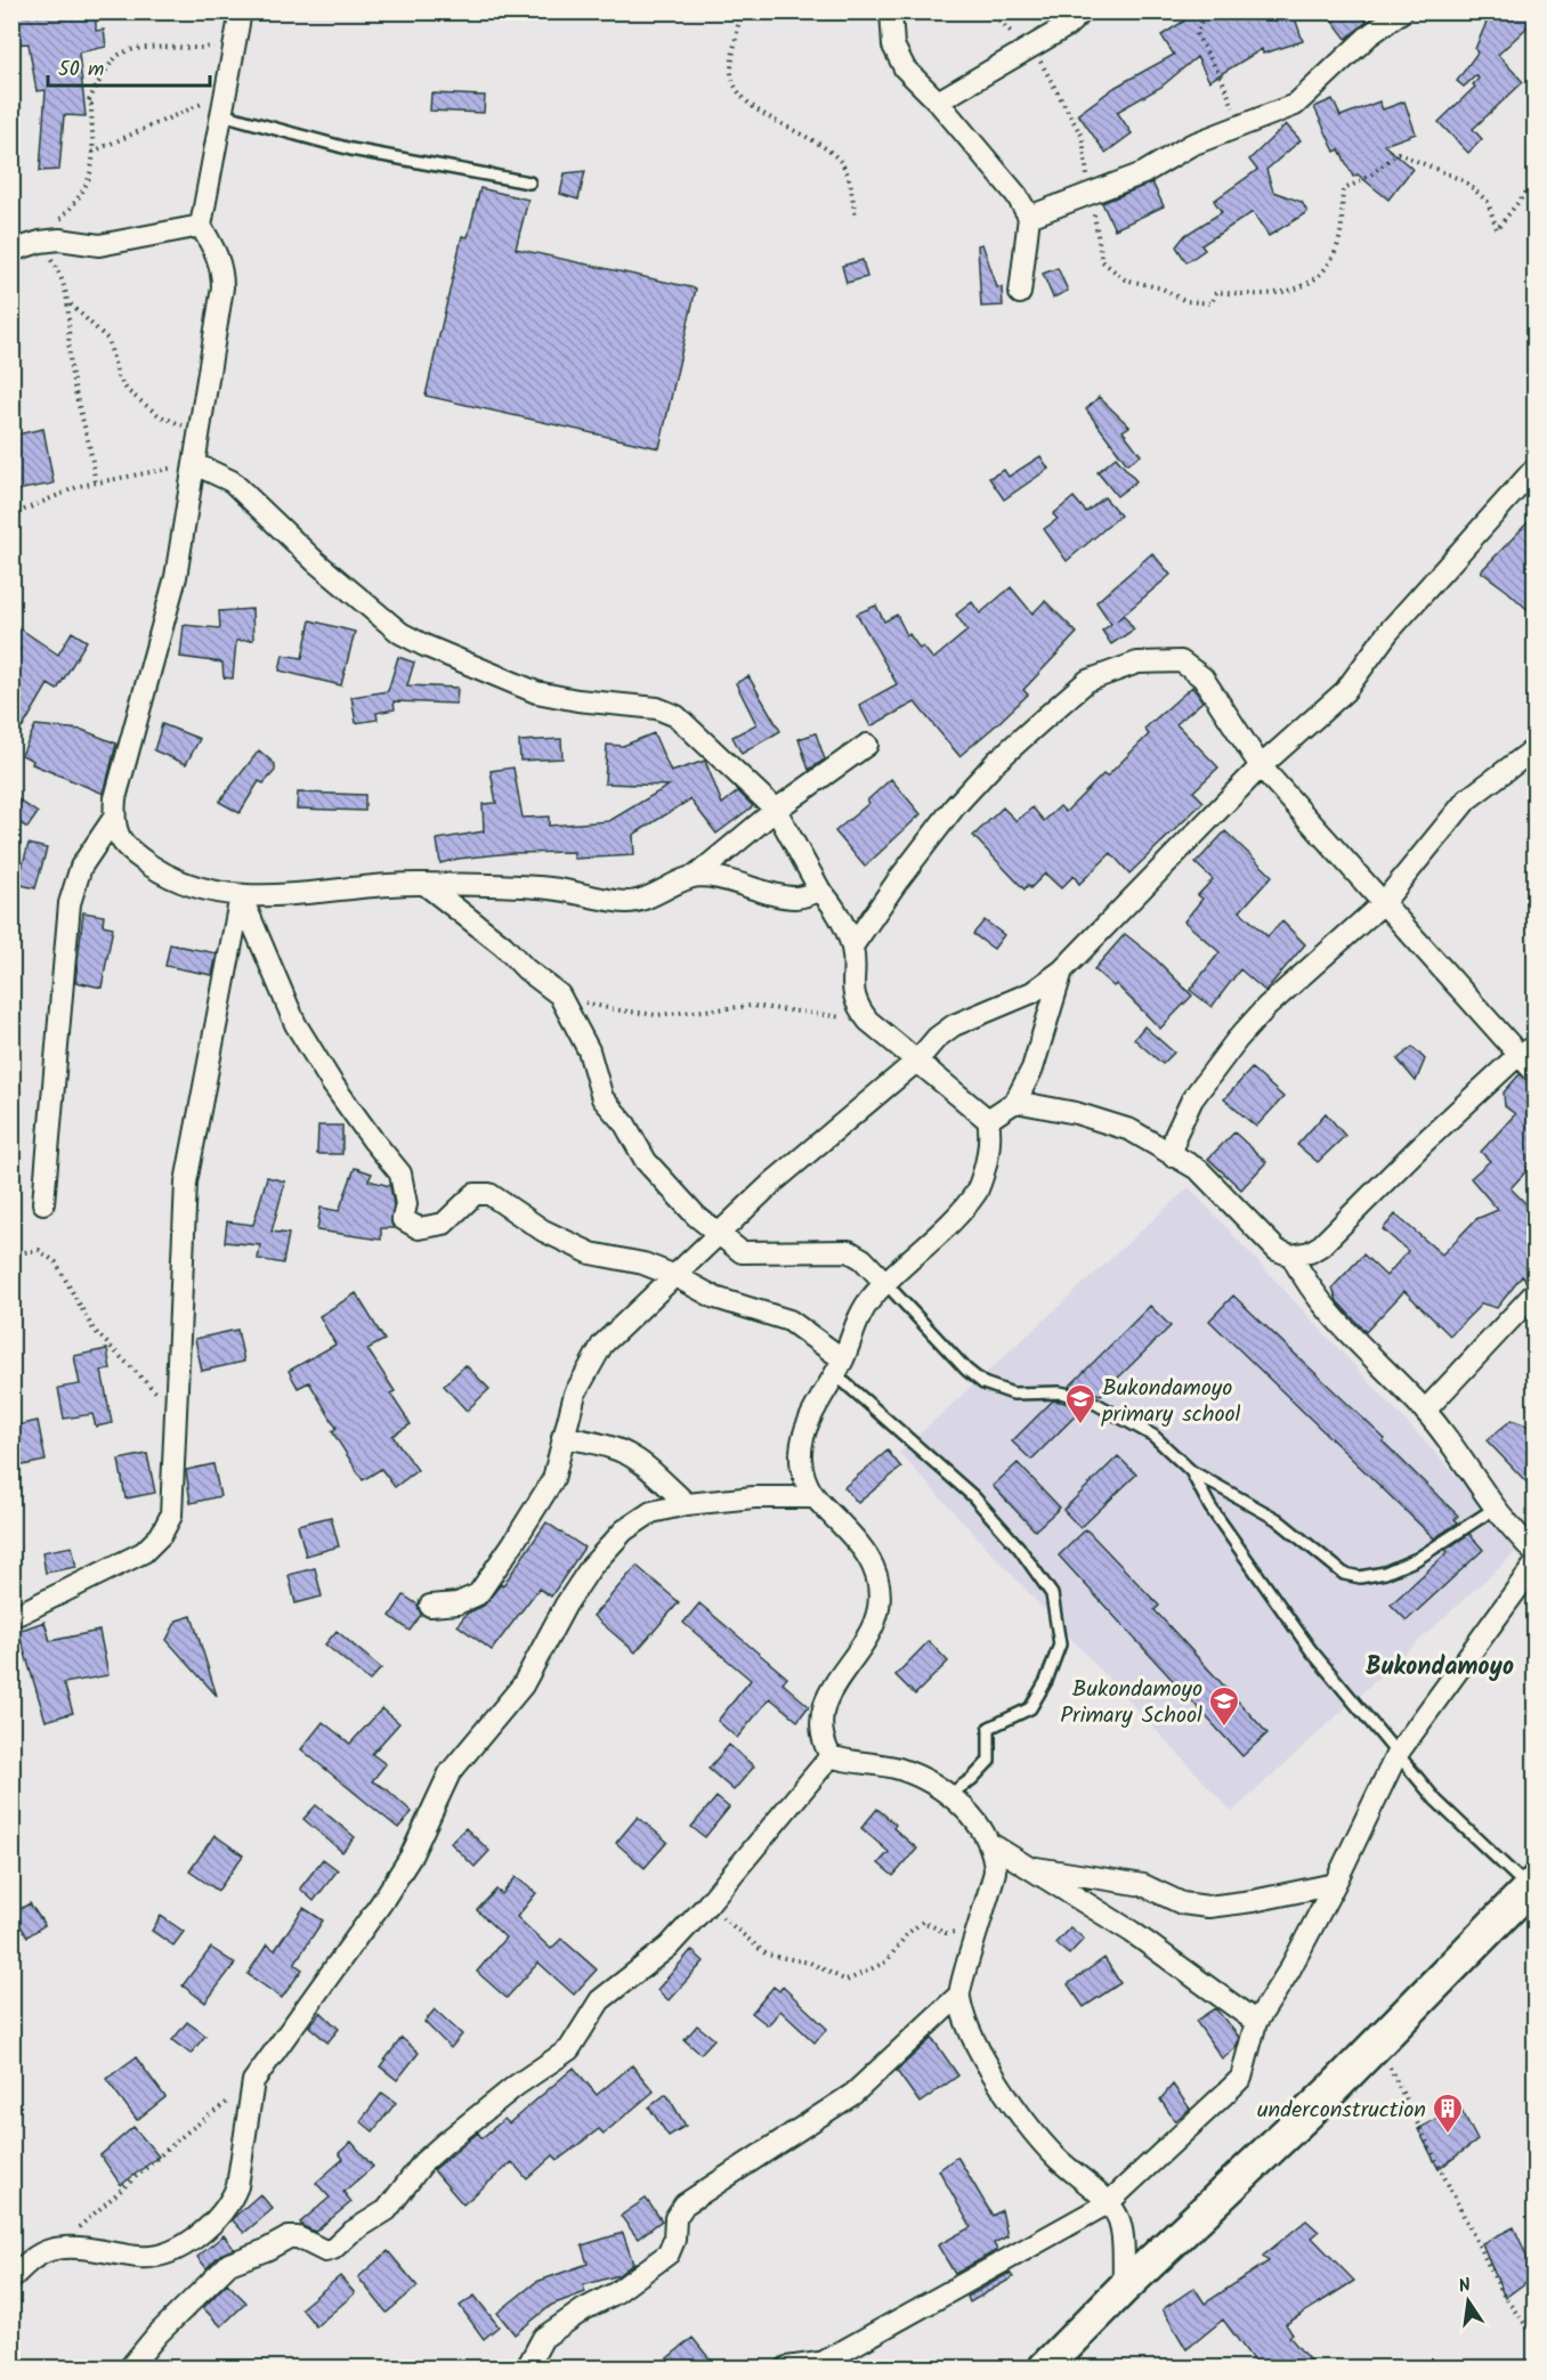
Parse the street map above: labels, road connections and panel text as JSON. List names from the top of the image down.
{
  "districts": ["Bukondamoyo"],
  "places": {
    "school or university": ["Bukondamoyo primary school", "Bukondamoyo Primary School"],
    "building": ["underconstruction"]
  },
  "scale_bar": "50 m",
  "north": "top"
}
